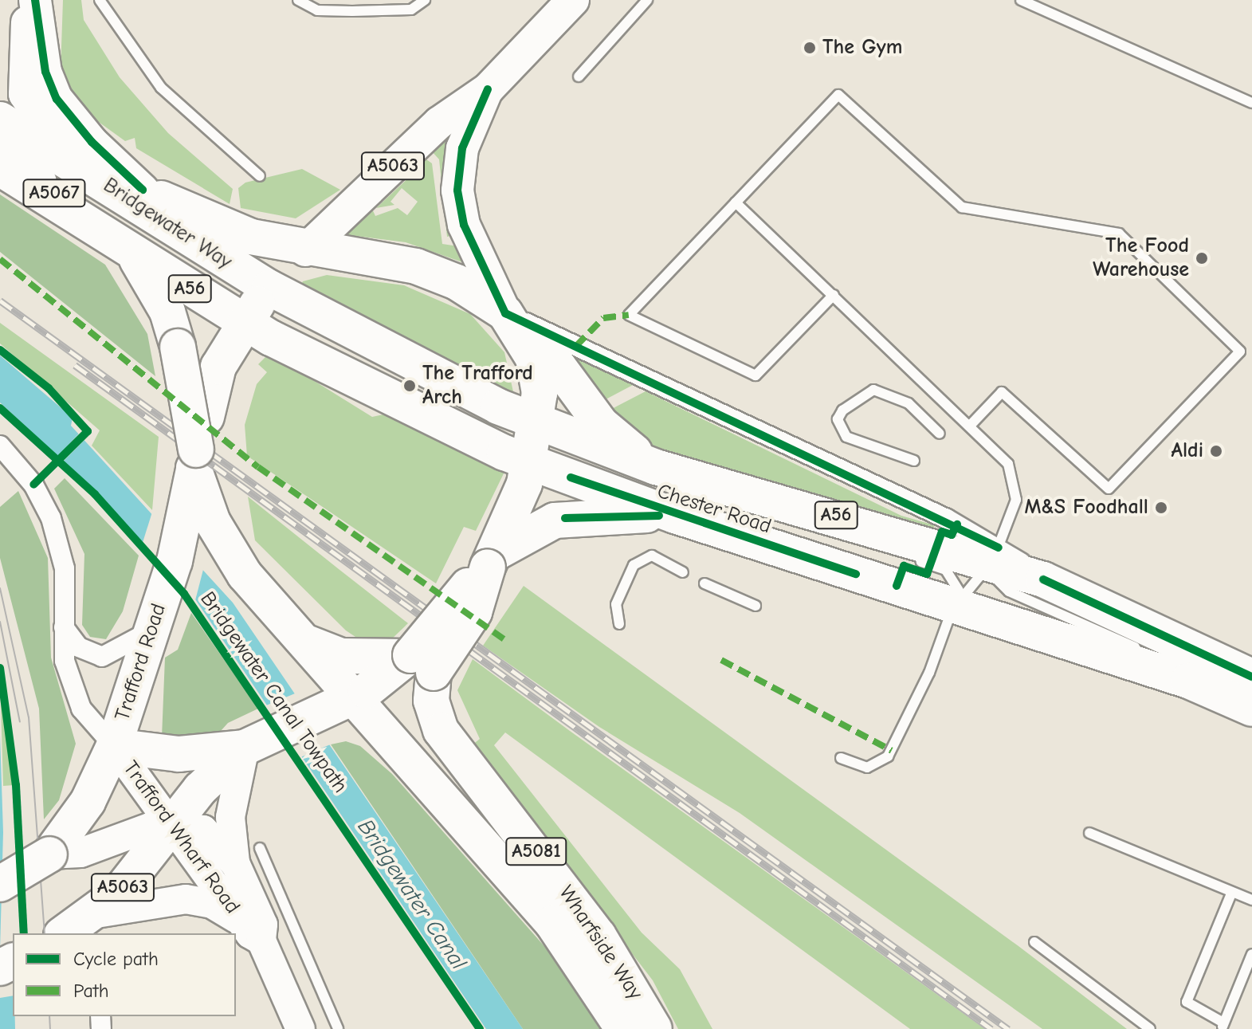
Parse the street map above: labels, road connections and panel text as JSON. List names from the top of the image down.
{
  "streets": {
    "highway": [
      "A5063",
      "Bridgewater Way",
      "A56",
      "Chester Road",
      "Trafford Road",
      "A5081",
      "Wharfside Way"
    ],
    "main road": ["A5067"],
    "street": ["Trafford Wharf Road"],
    "cycle path": ["Bridgewater Canal Towpath"]
  },
  "crossings": [
    ["A5063", "A56"],
    ["A5063", "Trafford Road"],
    ["A5063", "A5081"],
    ["A5063", "Wharfside Way"],
    ["A5067", "Bridgewater Way"],
    ["Bridgewater Way", "Chester Road"],
    ["A56", "Chester Road"],
    ["Trafford Road", "Trafford Wharf Road"],
    ["Trafford Road", "A5081"],
    ["Trafford Road", "Wharfside Way"],
    ["A5081", "Wharfside Way"]
  ],
  "water": ["Bridgewater Canal"],
  "places": [
    "The Gym",
    "The Food Warehouse",
    "The Trafford Arch",
    "Aldi",
    "M&S Foodhall"
  ],
  "legend": ["Cycle path", "Path"]
}
